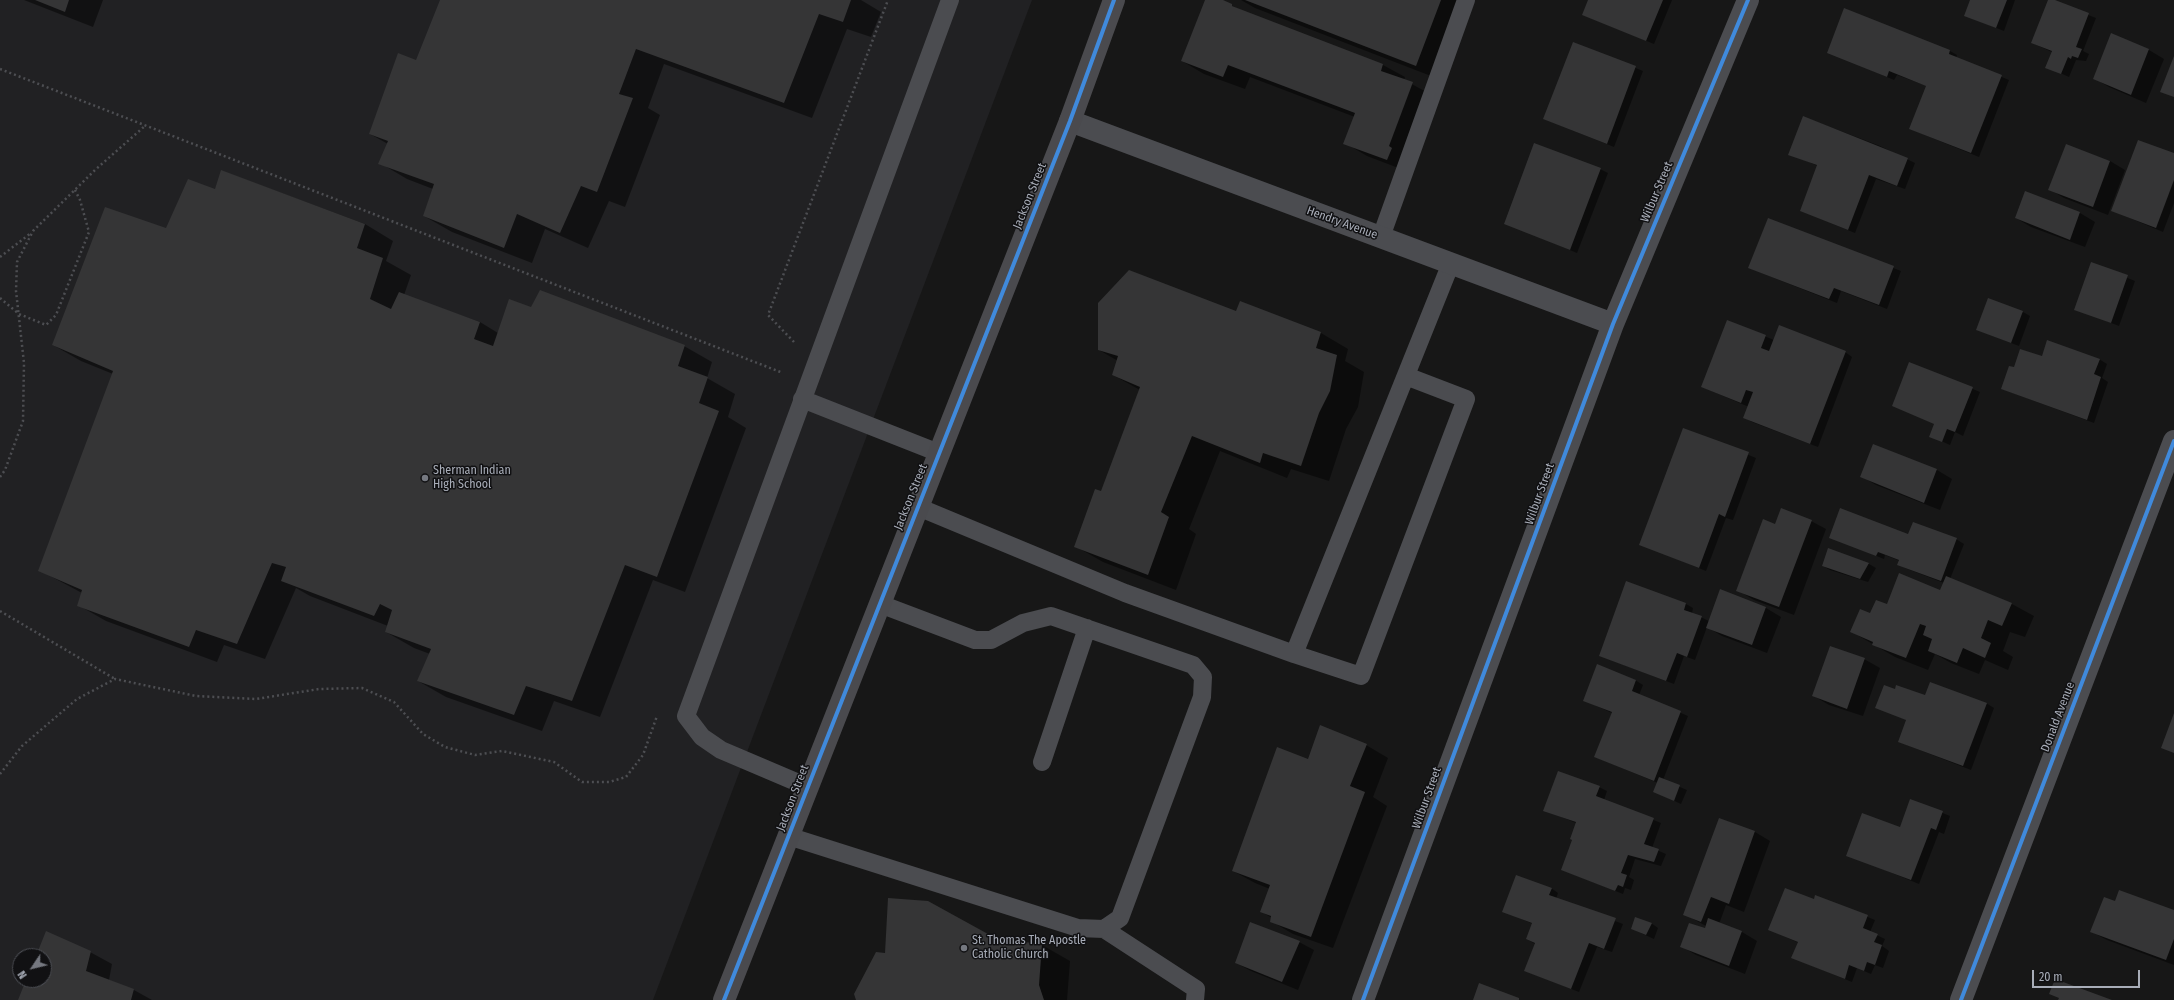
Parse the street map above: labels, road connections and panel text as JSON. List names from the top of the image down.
{
  "streets": {
    "street": [
      "Wilbur Street",
      "Jackson Street",
      "Hendry Avenue",
      "Donald Avenue"
    ]
  },
  "crossings": [
    ["Wilbur Street", "Hendry Avenue"],
    ["Jackson Street", "Hendry Avenue"]
  ],
  "places": ["Sherman Indian High School", "St. Thomas The Apostle Catholic Church"],
  "scale_bar": "20 m",
  "north": "bottom left"
}
